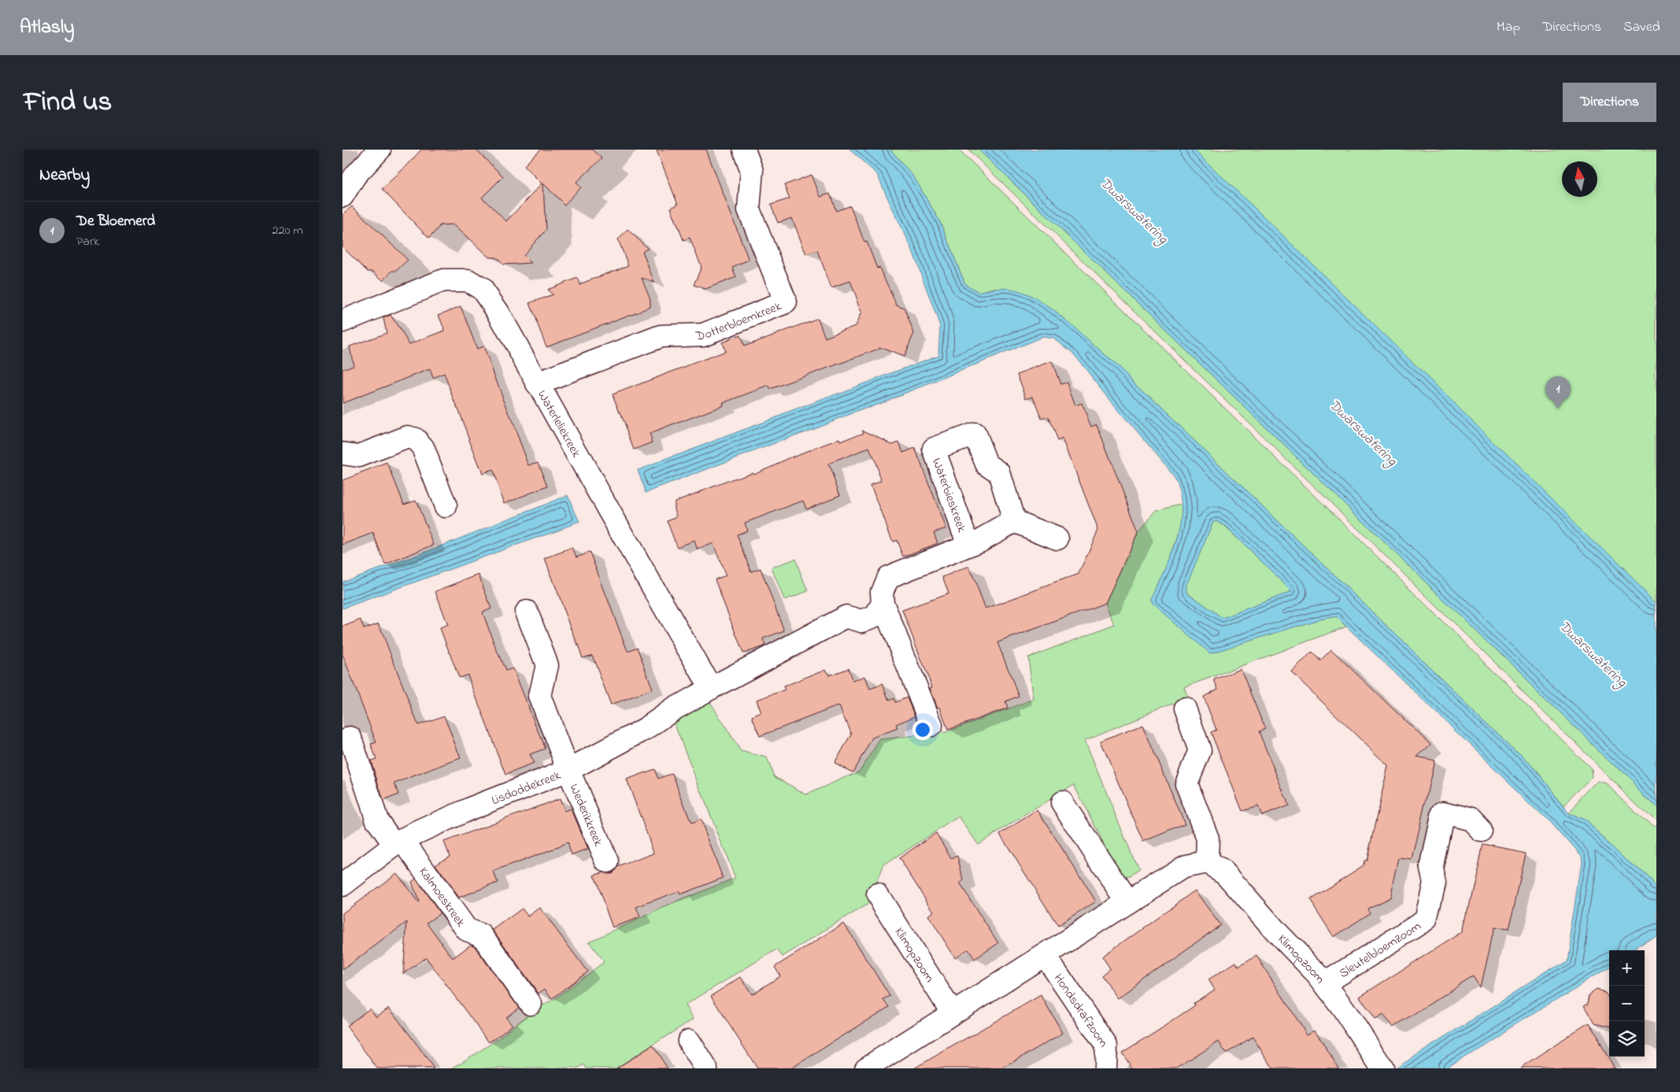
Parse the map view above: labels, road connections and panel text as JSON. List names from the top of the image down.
{
  "streets": {
    "street": [
      "Dotterbloemkreek",
      "Waterleliekreek",
      "Waterbieskreek",
      "Lisdoddekreek",
      "Wederikkreek",
      "Kalmoeskreek",
      "Sleutelbloemzoom",
      "Klimopzoom",
      "Hondsdrafzoom"
    ]
  },
  "crossings": [
    ["Dotterbloemkreek", "Waterleliekreek"],
    ["Waterleliekreek", "Lisdoddekreek"],
    ["Lisdoddekreek", "Wederikkreek"],
    ["Lisdoddekreek", "Kalmoeskreek"],
    ["Sleutelbloemzoom", "Klimopzoom"]
  ],
  "water": ["Dwarswatering"],
  "north": "top",
  "page": {
    "header": "Atlasly",
    "nav": ["Map", "Directions", "Saved"],
    "title": "Find us",
    "buttons": "Directions",
    "heading": "Nearby",
    "list": [
      {
        "mark": "1",
        "name": "De Bloemerd",
        "note": "Park",
        "value": "220 m"
      }
    ],
    "pins": "1",
    "map_buttons": ["+", "−"]
  }
}
